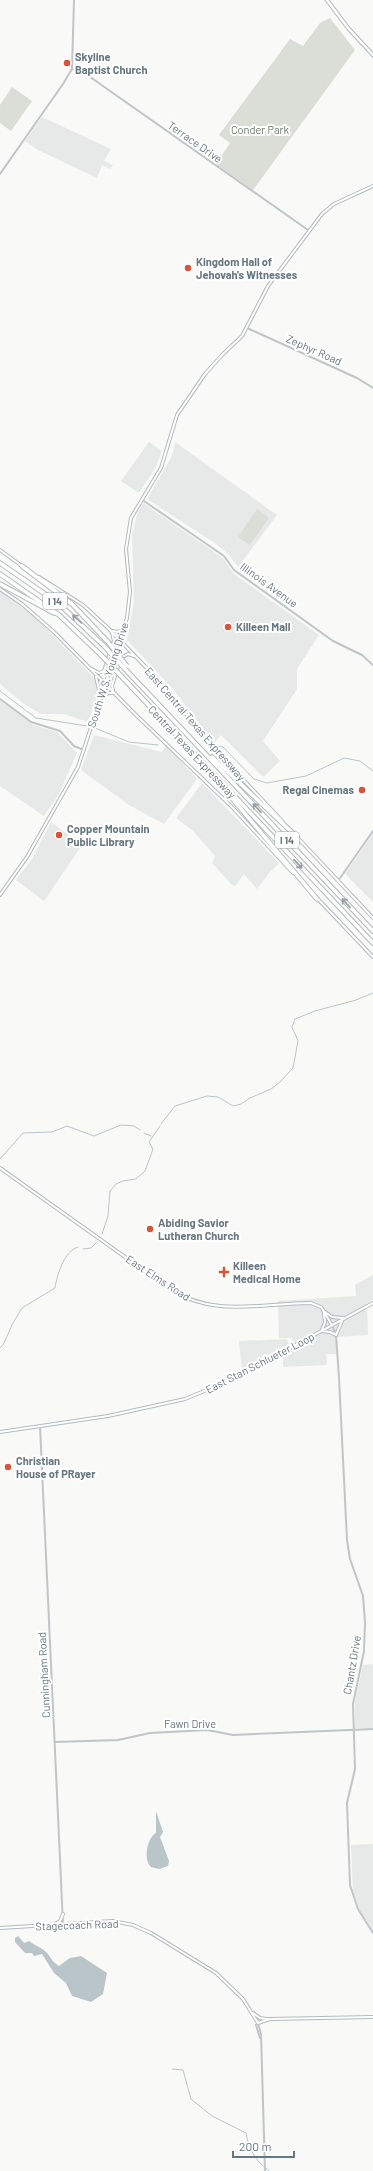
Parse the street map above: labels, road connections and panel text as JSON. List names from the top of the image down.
{
  "streets": {
    "highway": ["I 14", "Central Texas Expressway"],
    "main road": [
      "South W.S. Young Drive",
      "East Central Texas Expressway",
      "East Elms Road",
      "East Stan Schlueter Loop",
      "Stagecoach Road"
    ],
    "street": [
      "Terrace Drive",
      "Zephyr Road",
      "Illinois Avenue",
      "Chantz Drive",
      "Cunningham Road",
      "Fawn Drive"
    ]
  },
  "crossings": [
    ["Terrace Drive", "South W.S. Young Drive"],
    ["Zephyr Road", "South W.S. Young Drive"],
    ["Illinois Avenue", "South W.S. Young Drive"],
    ["South W.S. Young Drive", "East Central Texas Expressway"],
    ["East Elms Road", "East Stan Schlueter Loop"],
    ["East Elms Road", "Chantz Drive"],
    ["East Stan Schlueter Loop", "Chantz Drive"],
    ["East Stan Schlueter Loop", "Cunningham Road"],
    ["Chantz Drive", "Fawn Drive"],
    ["Cunningham Road", "Fawn Drive"],
    ["Cunningham Road", "Stagecoach Road"]
  ],
  "parks": ["Conder Park"],
  "places": {
    "other": [
      "Skyline Baptist Church",
      "Kingdom Hall of Jehovah's Witnesses",
      "Killeen Mall",
      "Regal Cinemas",
      "Copper Mountain Public Library",
      "Abiding Savior Lutheran Church",
      "Christian House of PRayer"
    ],
    "health": ["Killeen Medical Home"]
  },
  "scale_bar": "200 m"
}
